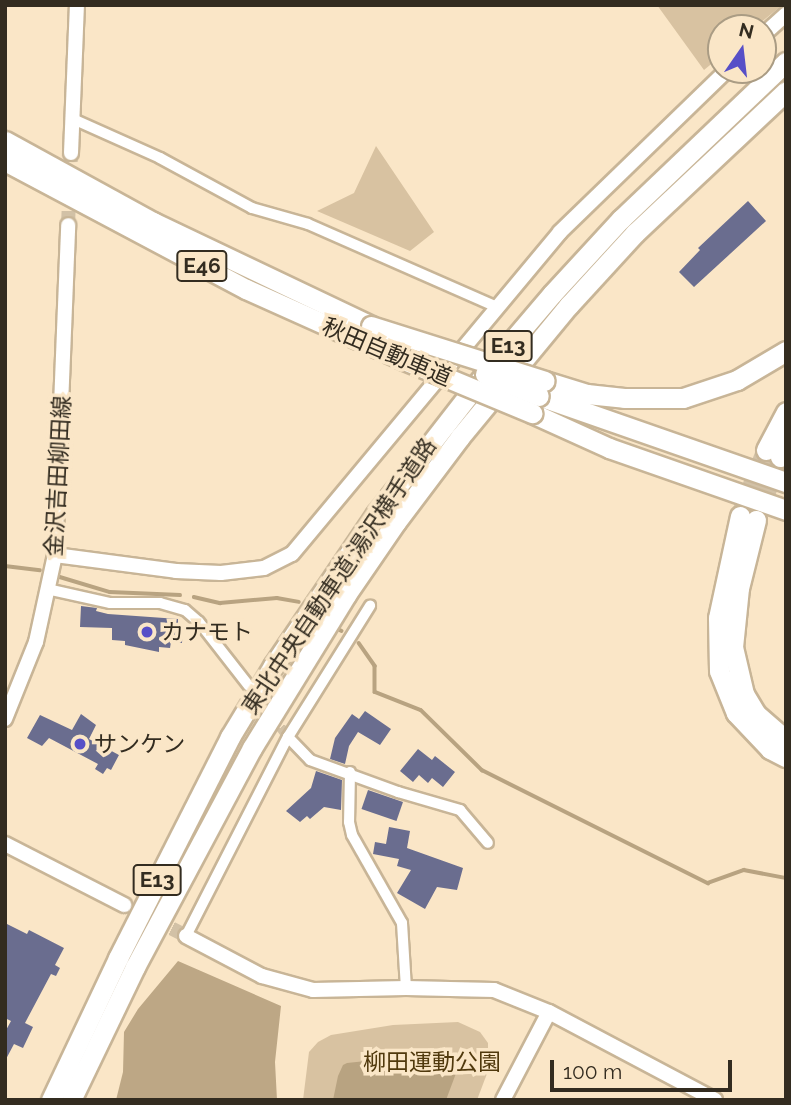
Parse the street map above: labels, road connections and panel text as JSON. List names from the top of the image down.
{
  "streets": {
    "highway": [
      "E46",
      "E13",
      "秋田自動車道",
      "東北中央自動車道;湯沢横手道路"
    ],
    "street": ["金沢吉田柳田線"]
  },
  "parks": ["柳田運動公園"],
  "places": ["カナモト", "サンケン"],
  "scale_bar": "100 m",
  "north": "top"
}
